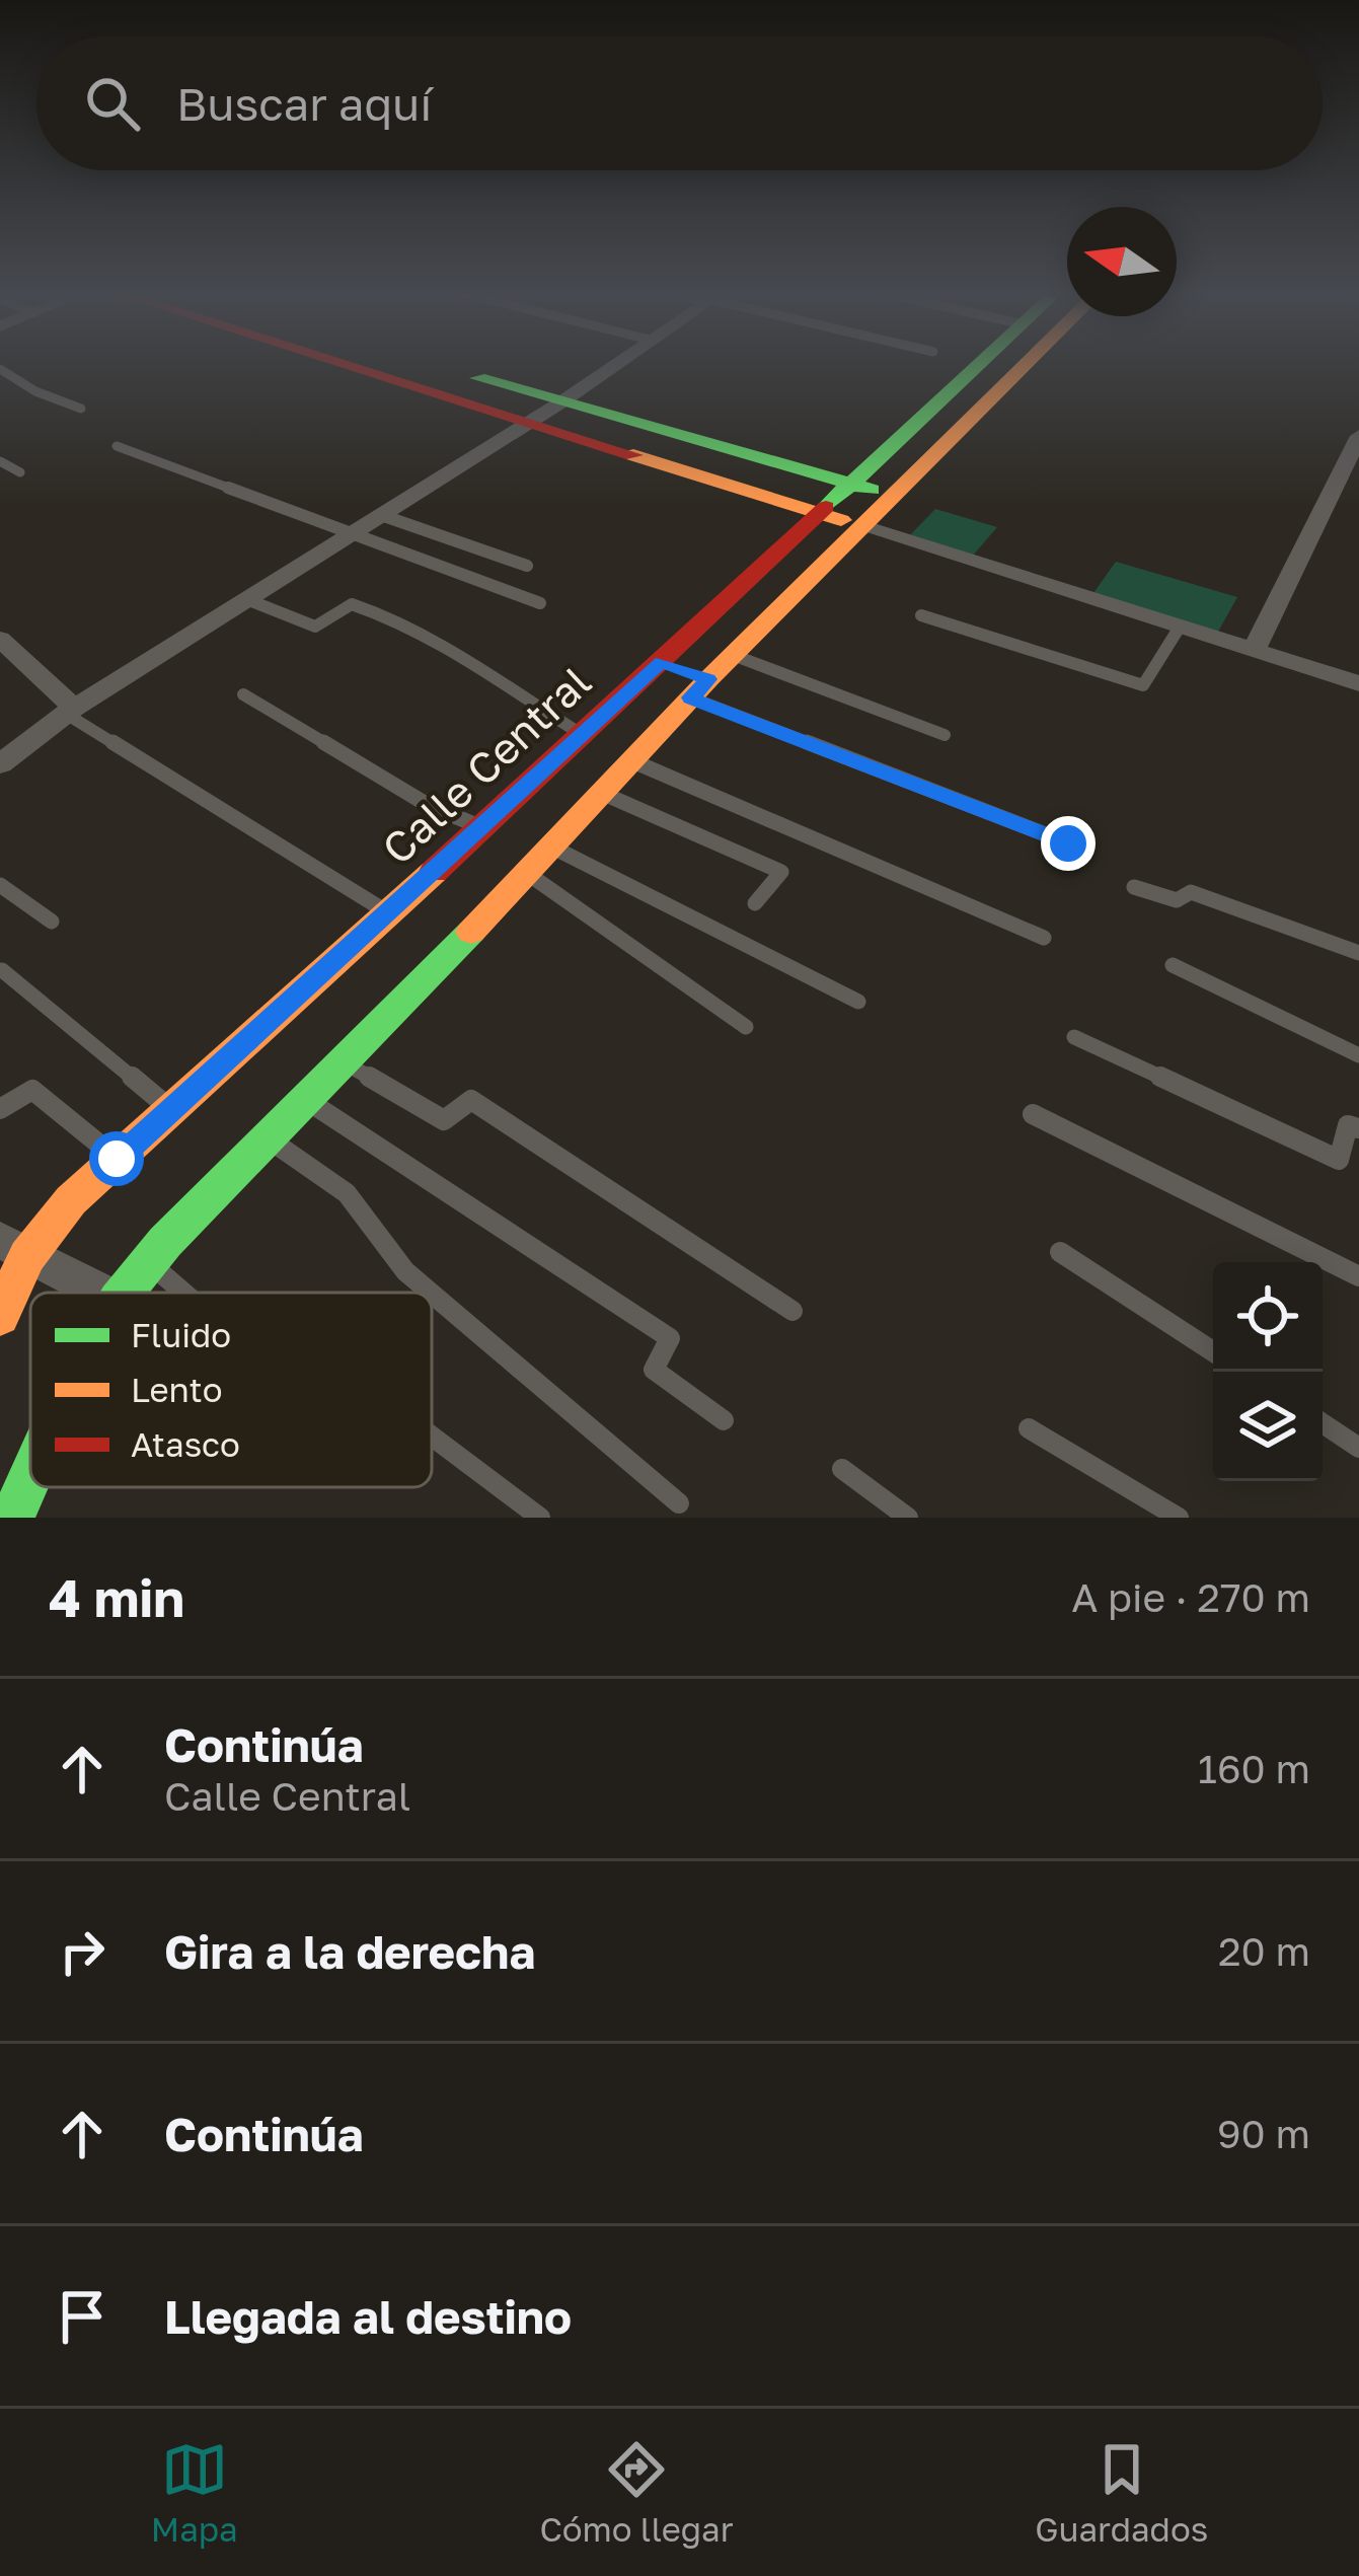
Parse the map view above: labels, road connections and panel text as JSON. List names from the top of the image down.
{
  "streets": {
    "street": ["Calle Central"]
  },
  "legend": ["Fluido", "Lento", "Atasco"],
  "north": "left",
  "page": {
    "search": "Buscar aquí",
    "heading": ["4 min", "A pie · 270 m"],
    "list": [
      ["Continúa", "Calle Central", "160 m"],
      ["Gira a la derecha", "20 m"],
      ["Continúa", "90 m"],
      "Llegada al destino"
    ],
    "nav": ["Mapa", "Cómo llegar", "Guardados"]
  }
}
